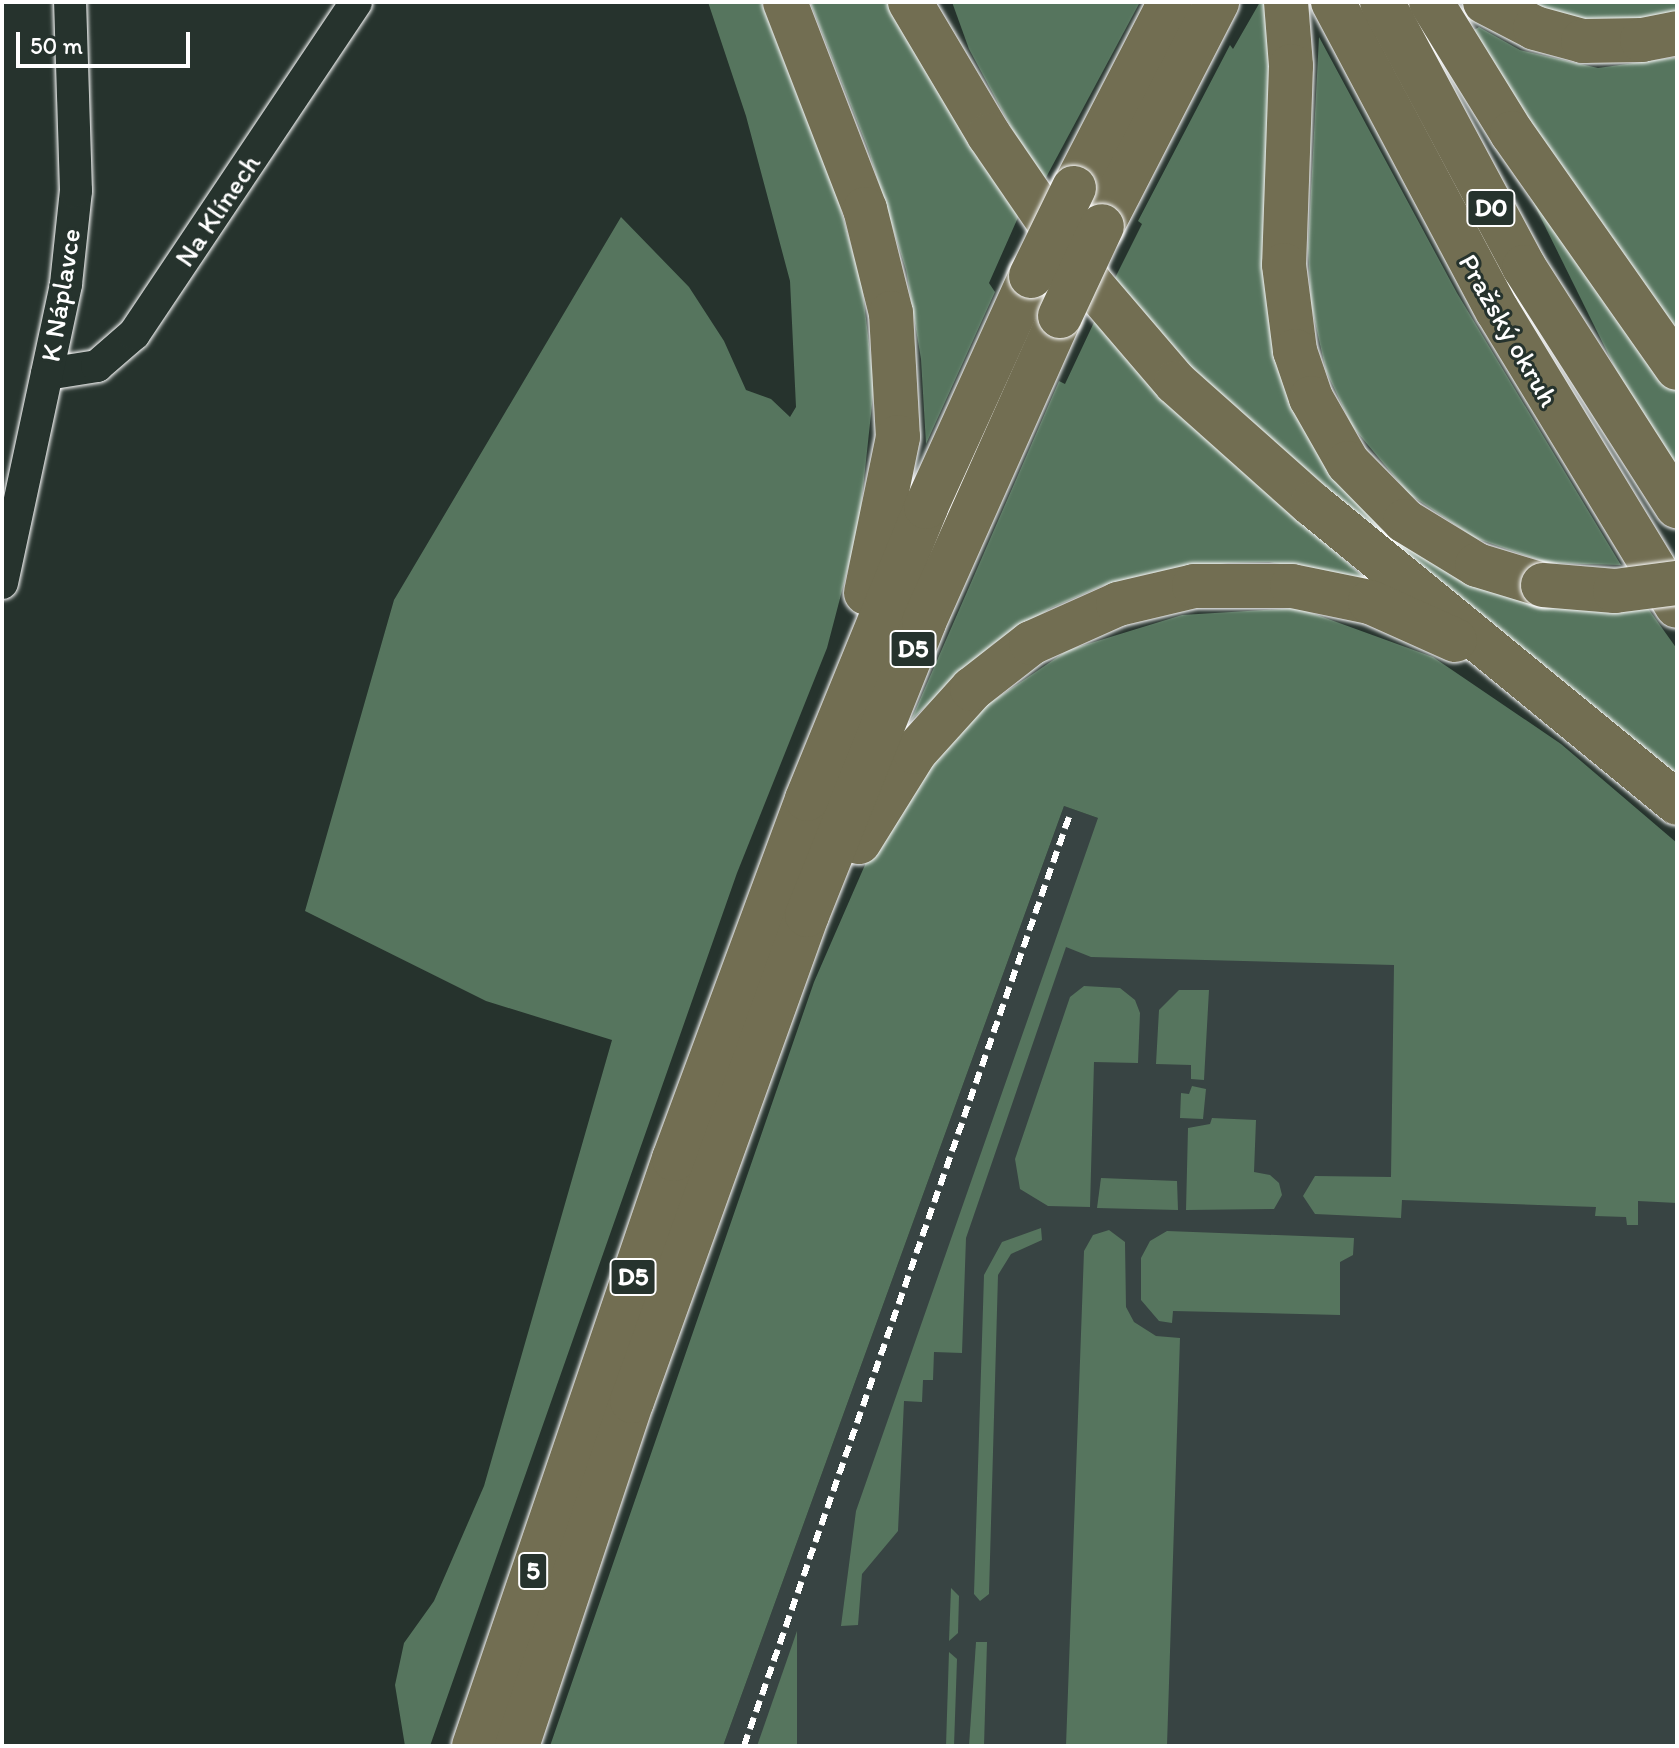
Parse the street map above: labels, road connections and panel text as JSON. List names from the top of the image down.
{
  "streets": {
    "highway": [
      "D0",
      "Pražský okruh",
      "D5",
      "5"
    ],
    "street": ["Na Klínech", "K Náplavce"]
  },
  "crossings": [
    ["Na Klínech", "K Náplavce"],
    ["D5", "5"]
  ],
  "scale_bar": "50 m"
}
